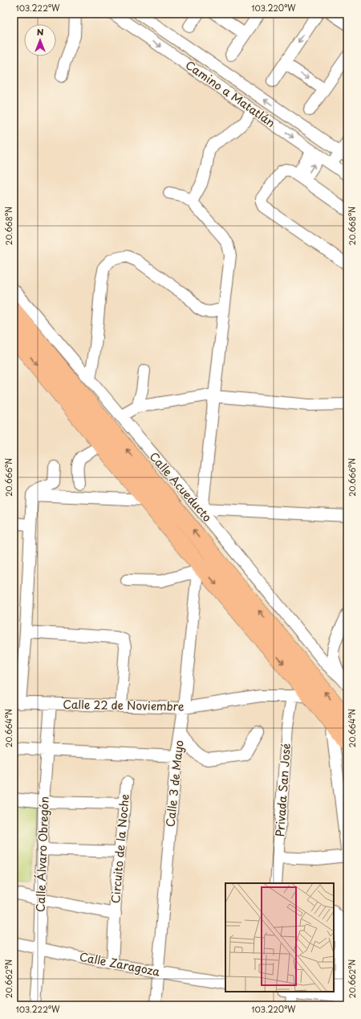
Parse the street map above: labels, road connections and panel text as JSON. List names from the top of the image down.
{
  "streets": {
    "street": [
      "Camino a Matatlán",
      "Calle Acueducto",
      "Calle 22 de Noviembre",
      "Calle 3 de Mayo",
      "Privada San José",
      "Circuito de la Noche",
      "Calle Álvaro Obregón",
      "Calle Zaragoza"
    ]
  },
  "crossings": [
    ["Calle 22 de Noviembre", "Calle 3 de Mayo"],
    ["Calle 22 de Noviembre", "Privada San José"],
    ["Calle 22 de Noviembre", "Calle Álvaro Obregón"],
    ["Calle 3 de Mayo", "Calle Zaragoza"],
    ["Circuito de la Noche", "Calle Álvaro Obregón"],
    ["Circuito de la Noche", "Calle Zaragoza"],
    ["Calle Álvaro Obregón", "Calle Zaragoza"]
  ],
  "north": "top",
  "coordinates": [
    "103.222°W",
    "103.220°W",
    "20.668°N",
    "20.666°N",
    "20.664°N",
    "20.662°N"
  ]
}
